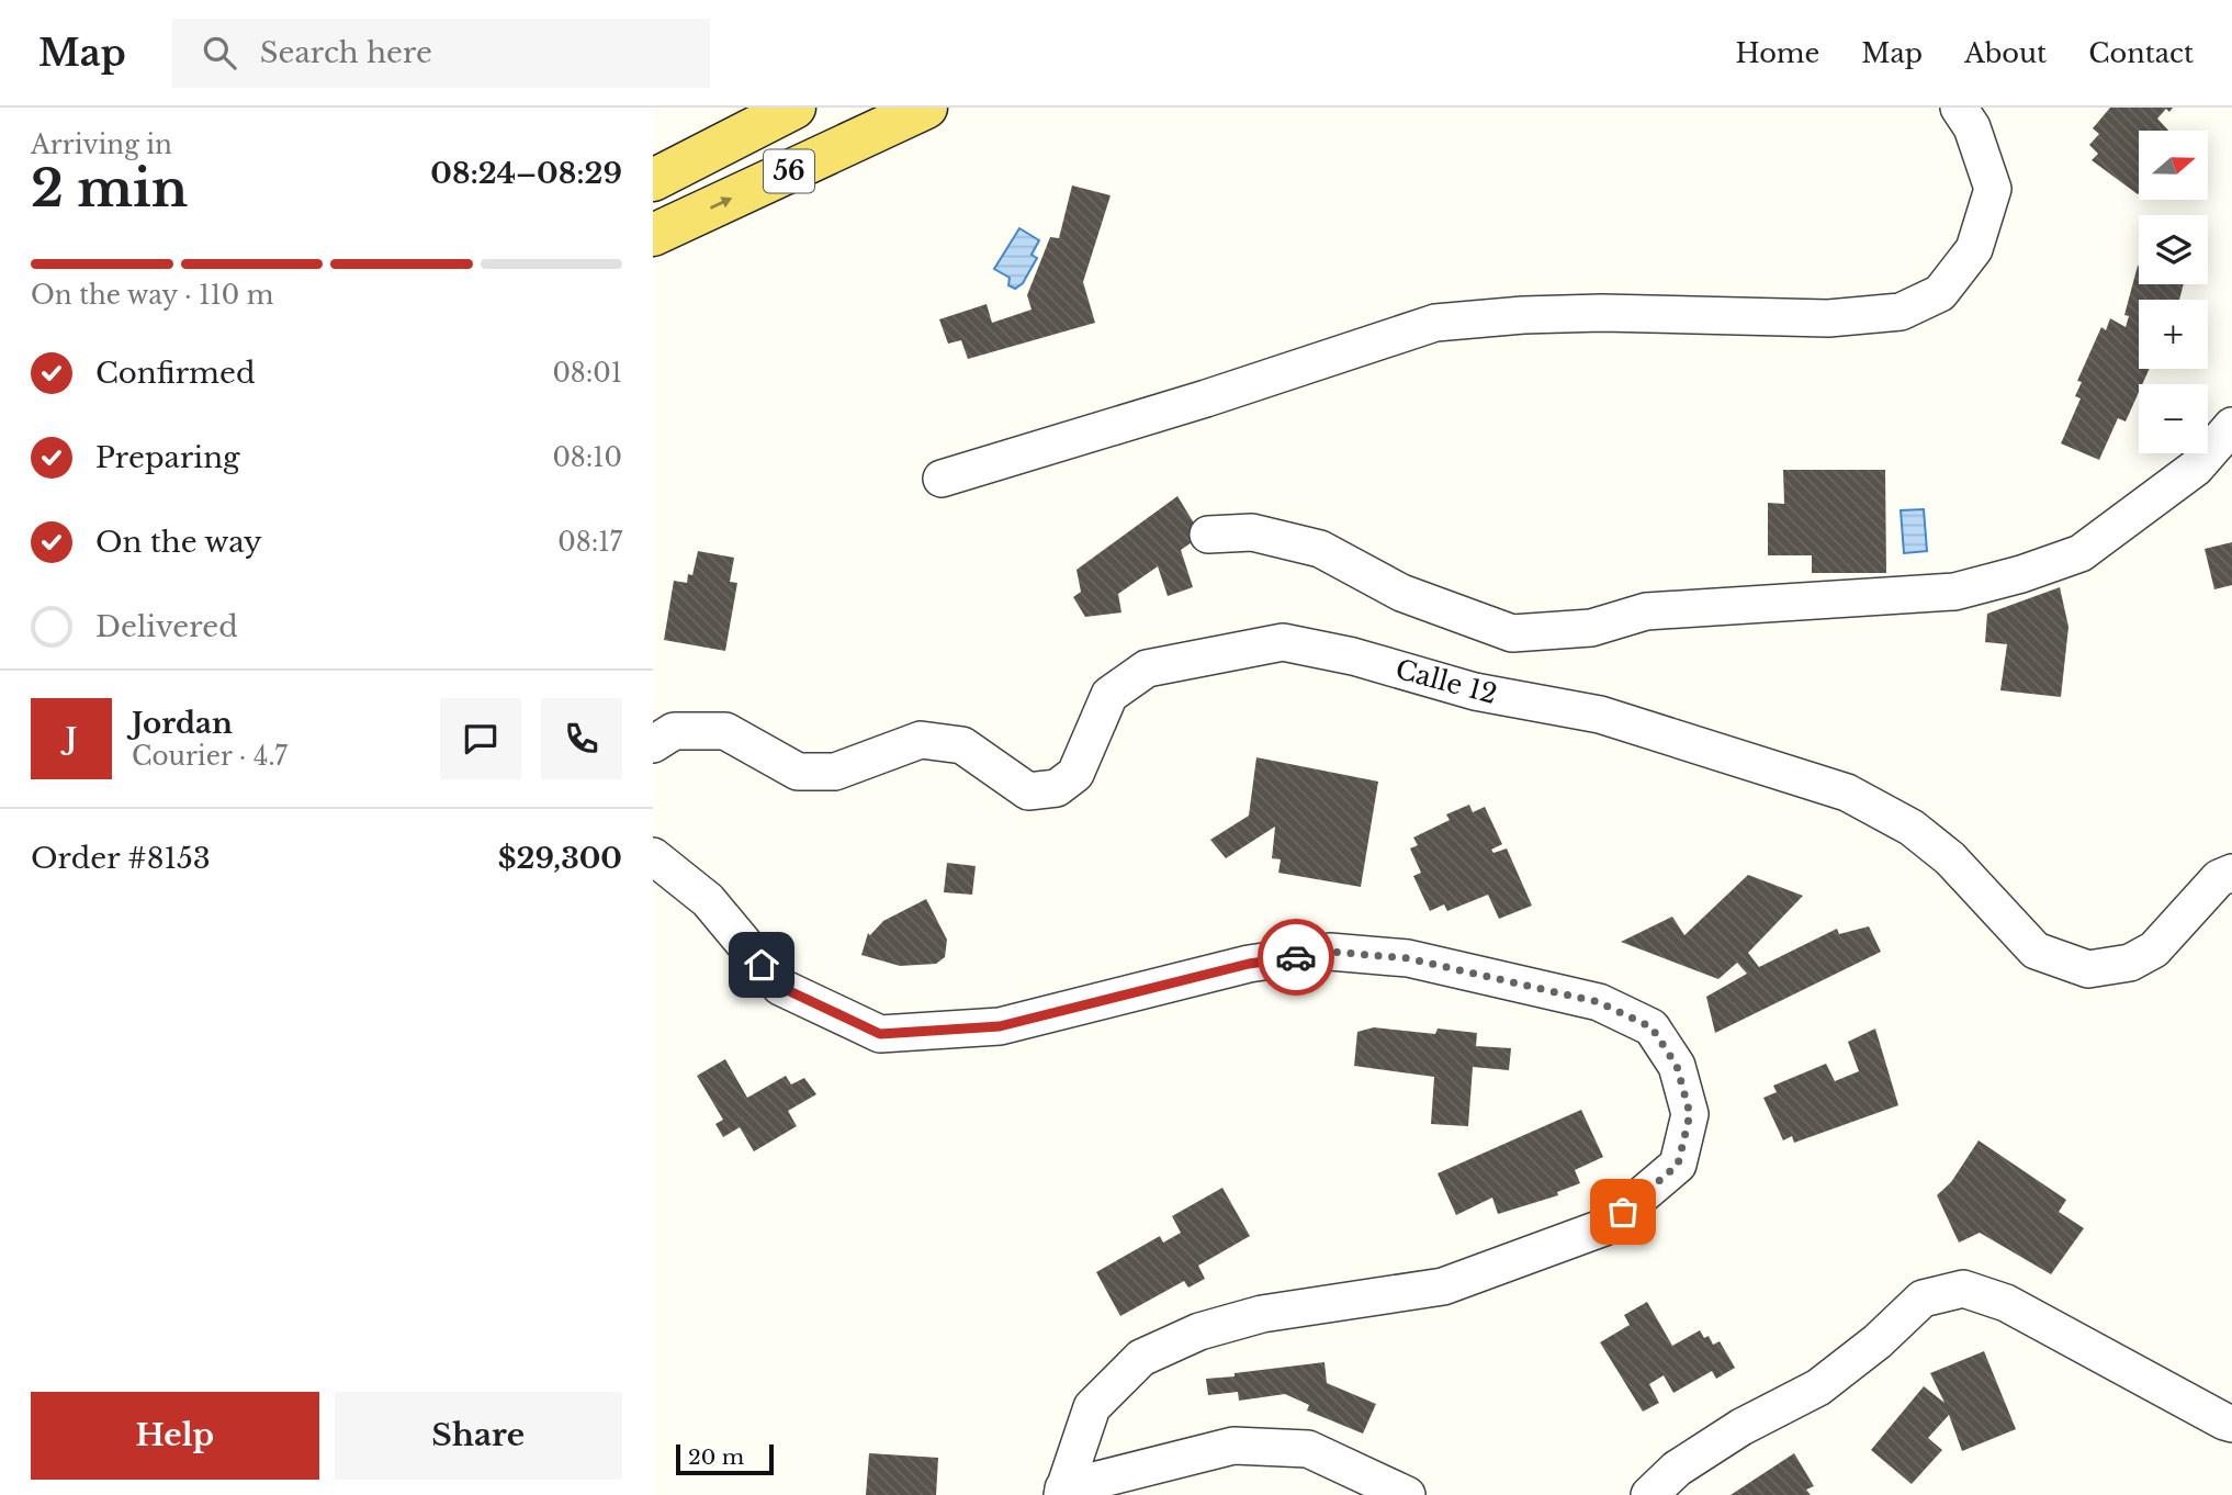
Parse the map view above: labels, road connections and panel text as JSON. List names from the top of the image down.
{
  "streets": {
    "main road": ["56"],
    "street": ["Calle 12"]
  },
  "scale_bar": "20 m",
  "north": "right",
  "page": {
    "header": "Map",
    "search": "Search here",
    "nav": [
      "Home",
      "Map",
      "About",
      "Contact"
    ],
    "heading": ["2 min", "Arriving in", "08:24–08:29"],
    "panel": [
      "Jordan",
      "Courier · 4.7",
      "Order #8153",
      "$29,300"
    ],
    "map_buttons": ["+", "−"],
    "bar": "On the way · 110 m",
    "list": [
      ["Confirmed", "08:01"],
      ["Preparing", "08:10"],
      ["On the way", "08:17"],
      "Delivered"
    ],
    "round": "J",
    "buttons": ["Help", "Share"],
    "scale": "20 m"
  }
}
